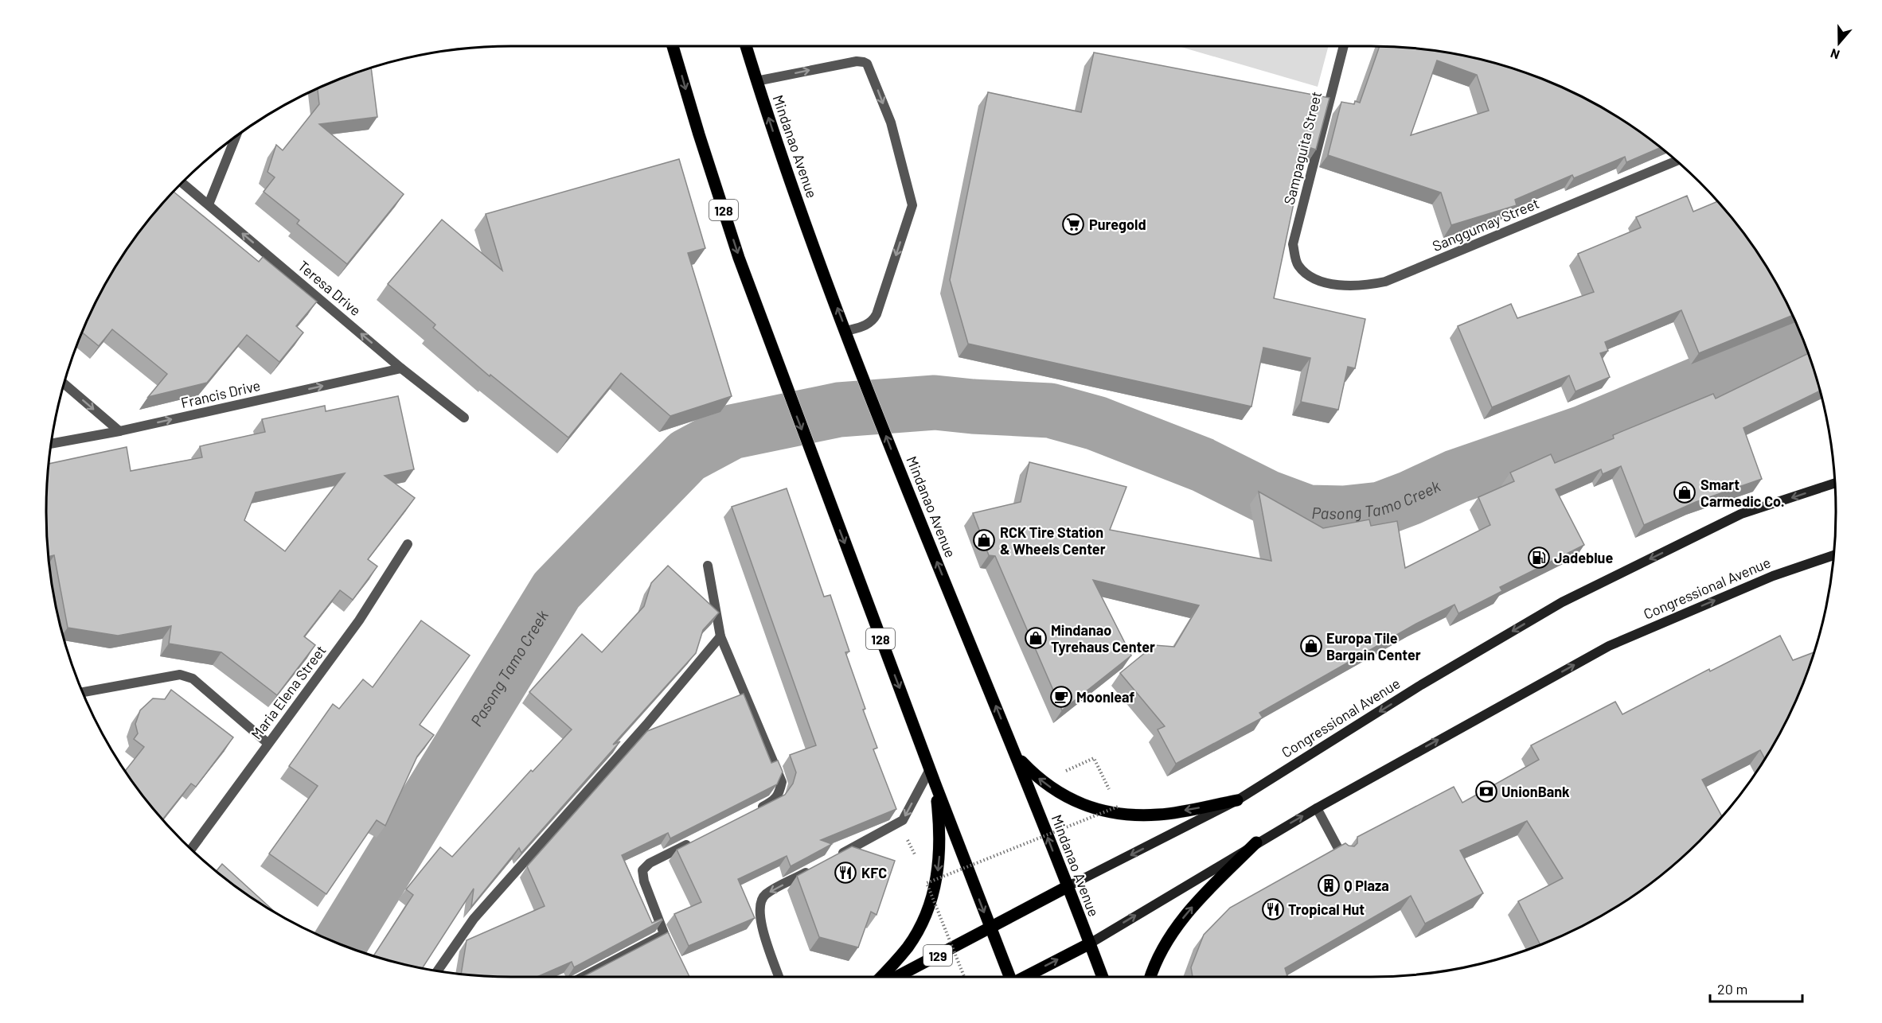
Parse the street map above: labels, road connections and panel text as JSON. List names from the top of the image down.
{
  "streets": {
    "main road": [
      "Mindanao Avenue",
      "128",
      "Congressional Avenue",
      "129"
    ],
    "street": [
      "Sampaguita Street",
      "Sanggumay Street",
      "Teresa Drive",
      "Francis Drive",
      "Maria Elena Street"
    ]
  },
  "crossings": [
    ["Mindanao Avenue", "Congressional Avenue"],
    ["Sampaguita Street", "Sanggumay Street"],
    ["128", "Congressional Avenue"],
    ["Teresa Drive", "Francis Drive"]
  ],
  "one_way": ["Teresa Drive", "Francis Drive"],
  "water": ["Pasong Tamo Creek"],
  "places": {
    "supermarket": ["Puregold"],
    "shop": [
      "Smart Carmedic Co.",
      "RCK Tire Station & Wheels Center",
      "Mindanao Tyrehaus Center",
      "Europa Tile Bargain Center"
    ],
    "fuel station": ["Jadeblue"],
    "cafe": ["Moonleaf"],
    "bank": ["UnionBank"],
    "restaurant": ["KFC", "Tropical Hut"],
    "building": ["Q Plaza"]
  },
  "scale_bar": "20 m",
  "north": "bottom"
}
